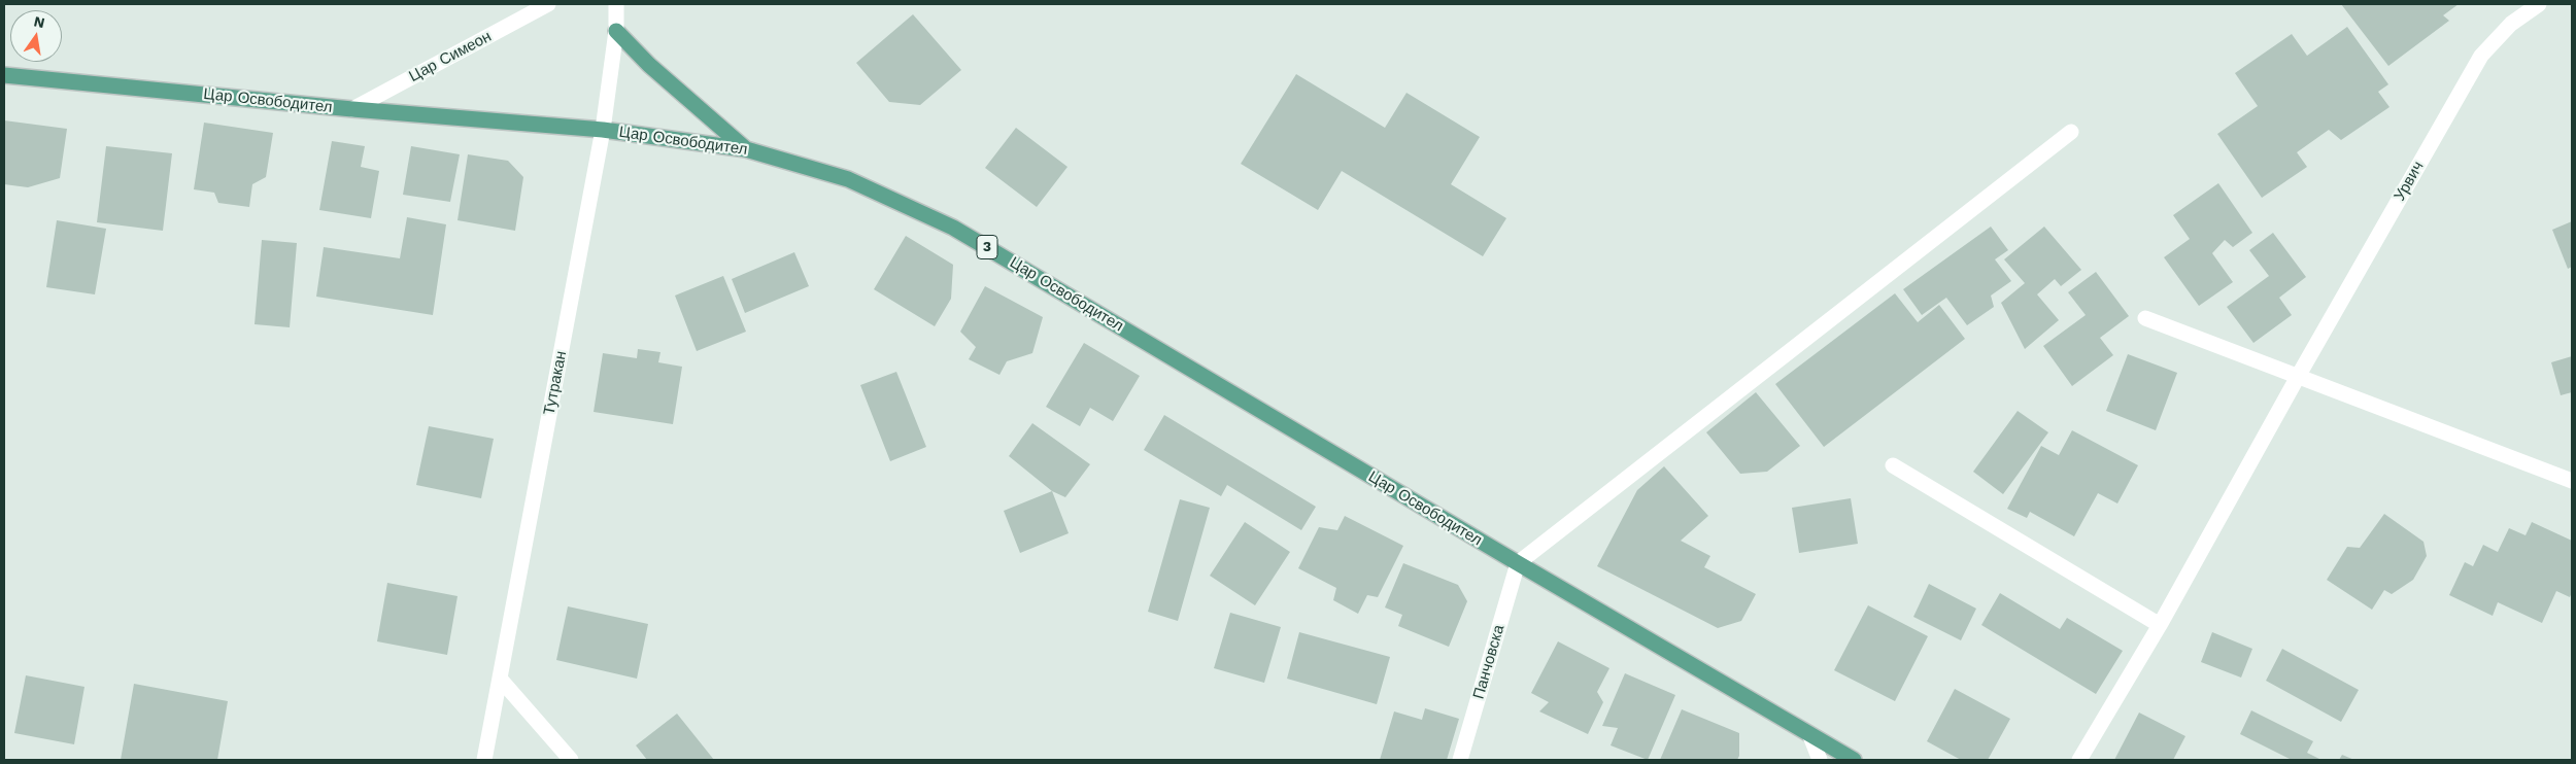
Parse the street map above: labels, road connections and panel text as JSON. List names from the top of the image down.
{
  "streets": {
    "main road": ["Цар Освободител", "3"],
    "street": [
      "Цар Симеон",
      "Урвич",
      "Тутракан",
      "Панчовска"
    ]
  },
  "crossings": [
    ["Цар Симеон", "Цар Освободител"],
    ["Цар Освободител", "Тутракан"],
    ["Цар Освободител", "Панчовска"]
  ],
  "north": "top"
}
